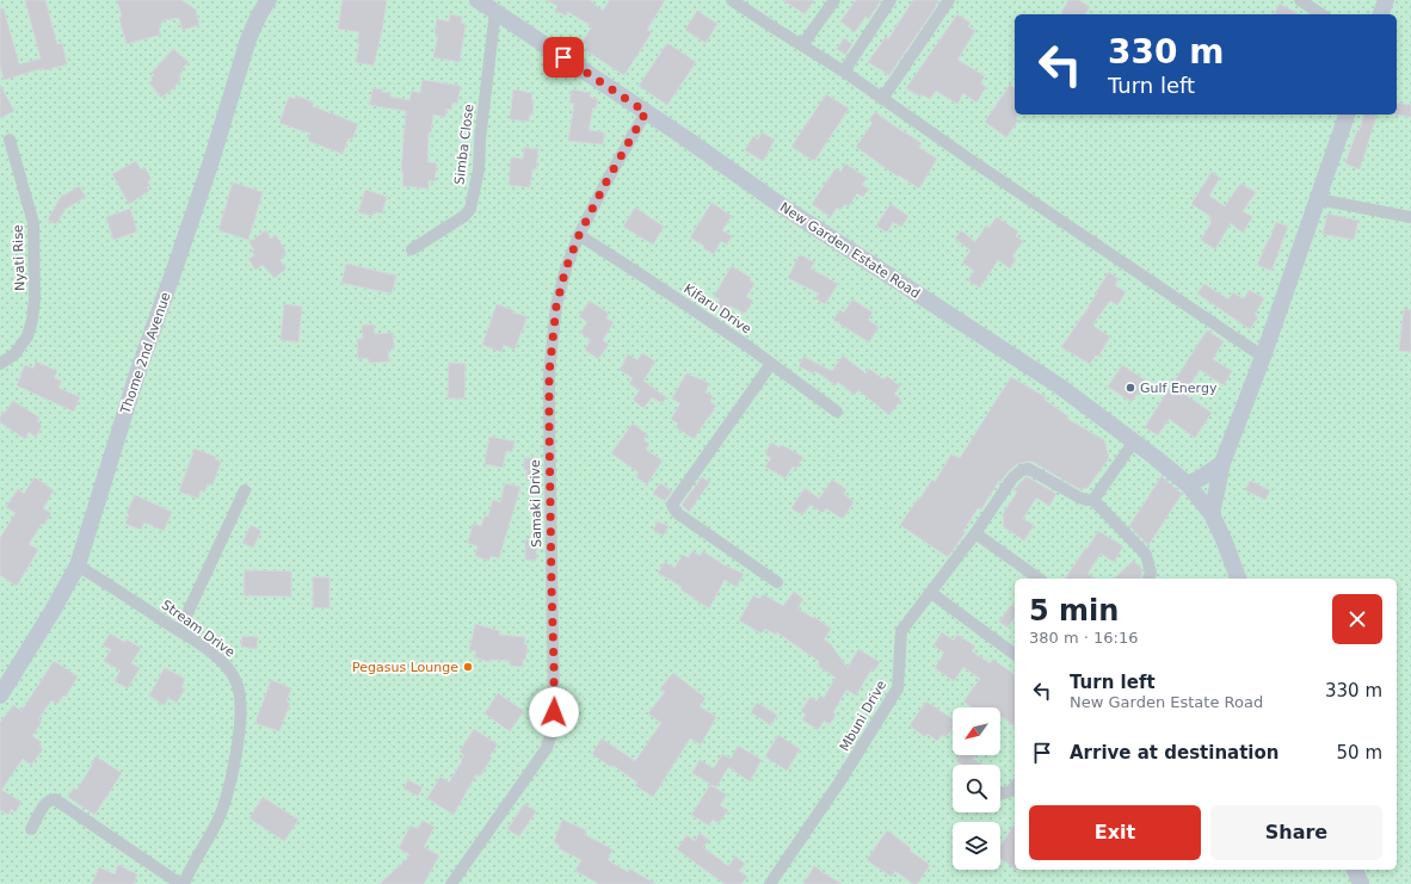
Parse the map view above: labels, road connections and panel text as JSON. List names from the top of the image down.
{
  "streets": {
    "street": [
      "Simba Close",
      "New Garden Estate Road",
      "Nyati Rise",
      "Kifaru Drive",
      "Thome 2nd Avenue",
      "Samaki Drive",
      "Stream Drive",
      "Mbuni Drive"
    ]
  },
  "crossings": [
    ["Simba Close", "New Garden Estate Road"],
    ["New Garden Estate Road", "Samaki Drive"],
    ["Kifaru Drive", "Samaki Drive"],
    ["Thome 2nd Avenue", "Stream Drive"]
  ],
  "places": ["Gulf Energy", "Pegasus Lounge"],
  "north": "bottom left",
  "page": {
    "turn": ["330 m", "Turn left"],
    "heading": ["5 min", "380 m · 16:16"],
    "list": [
      {
        "name": "Turn left",
        "note": "New Garden Estate Road",
        "value": "330 m"
      },
      {
        "name": "Arrive at destination",
        "value": "50 m"
      }
    ],
    "buttons": ["Exit", "Share"]
  }
}
